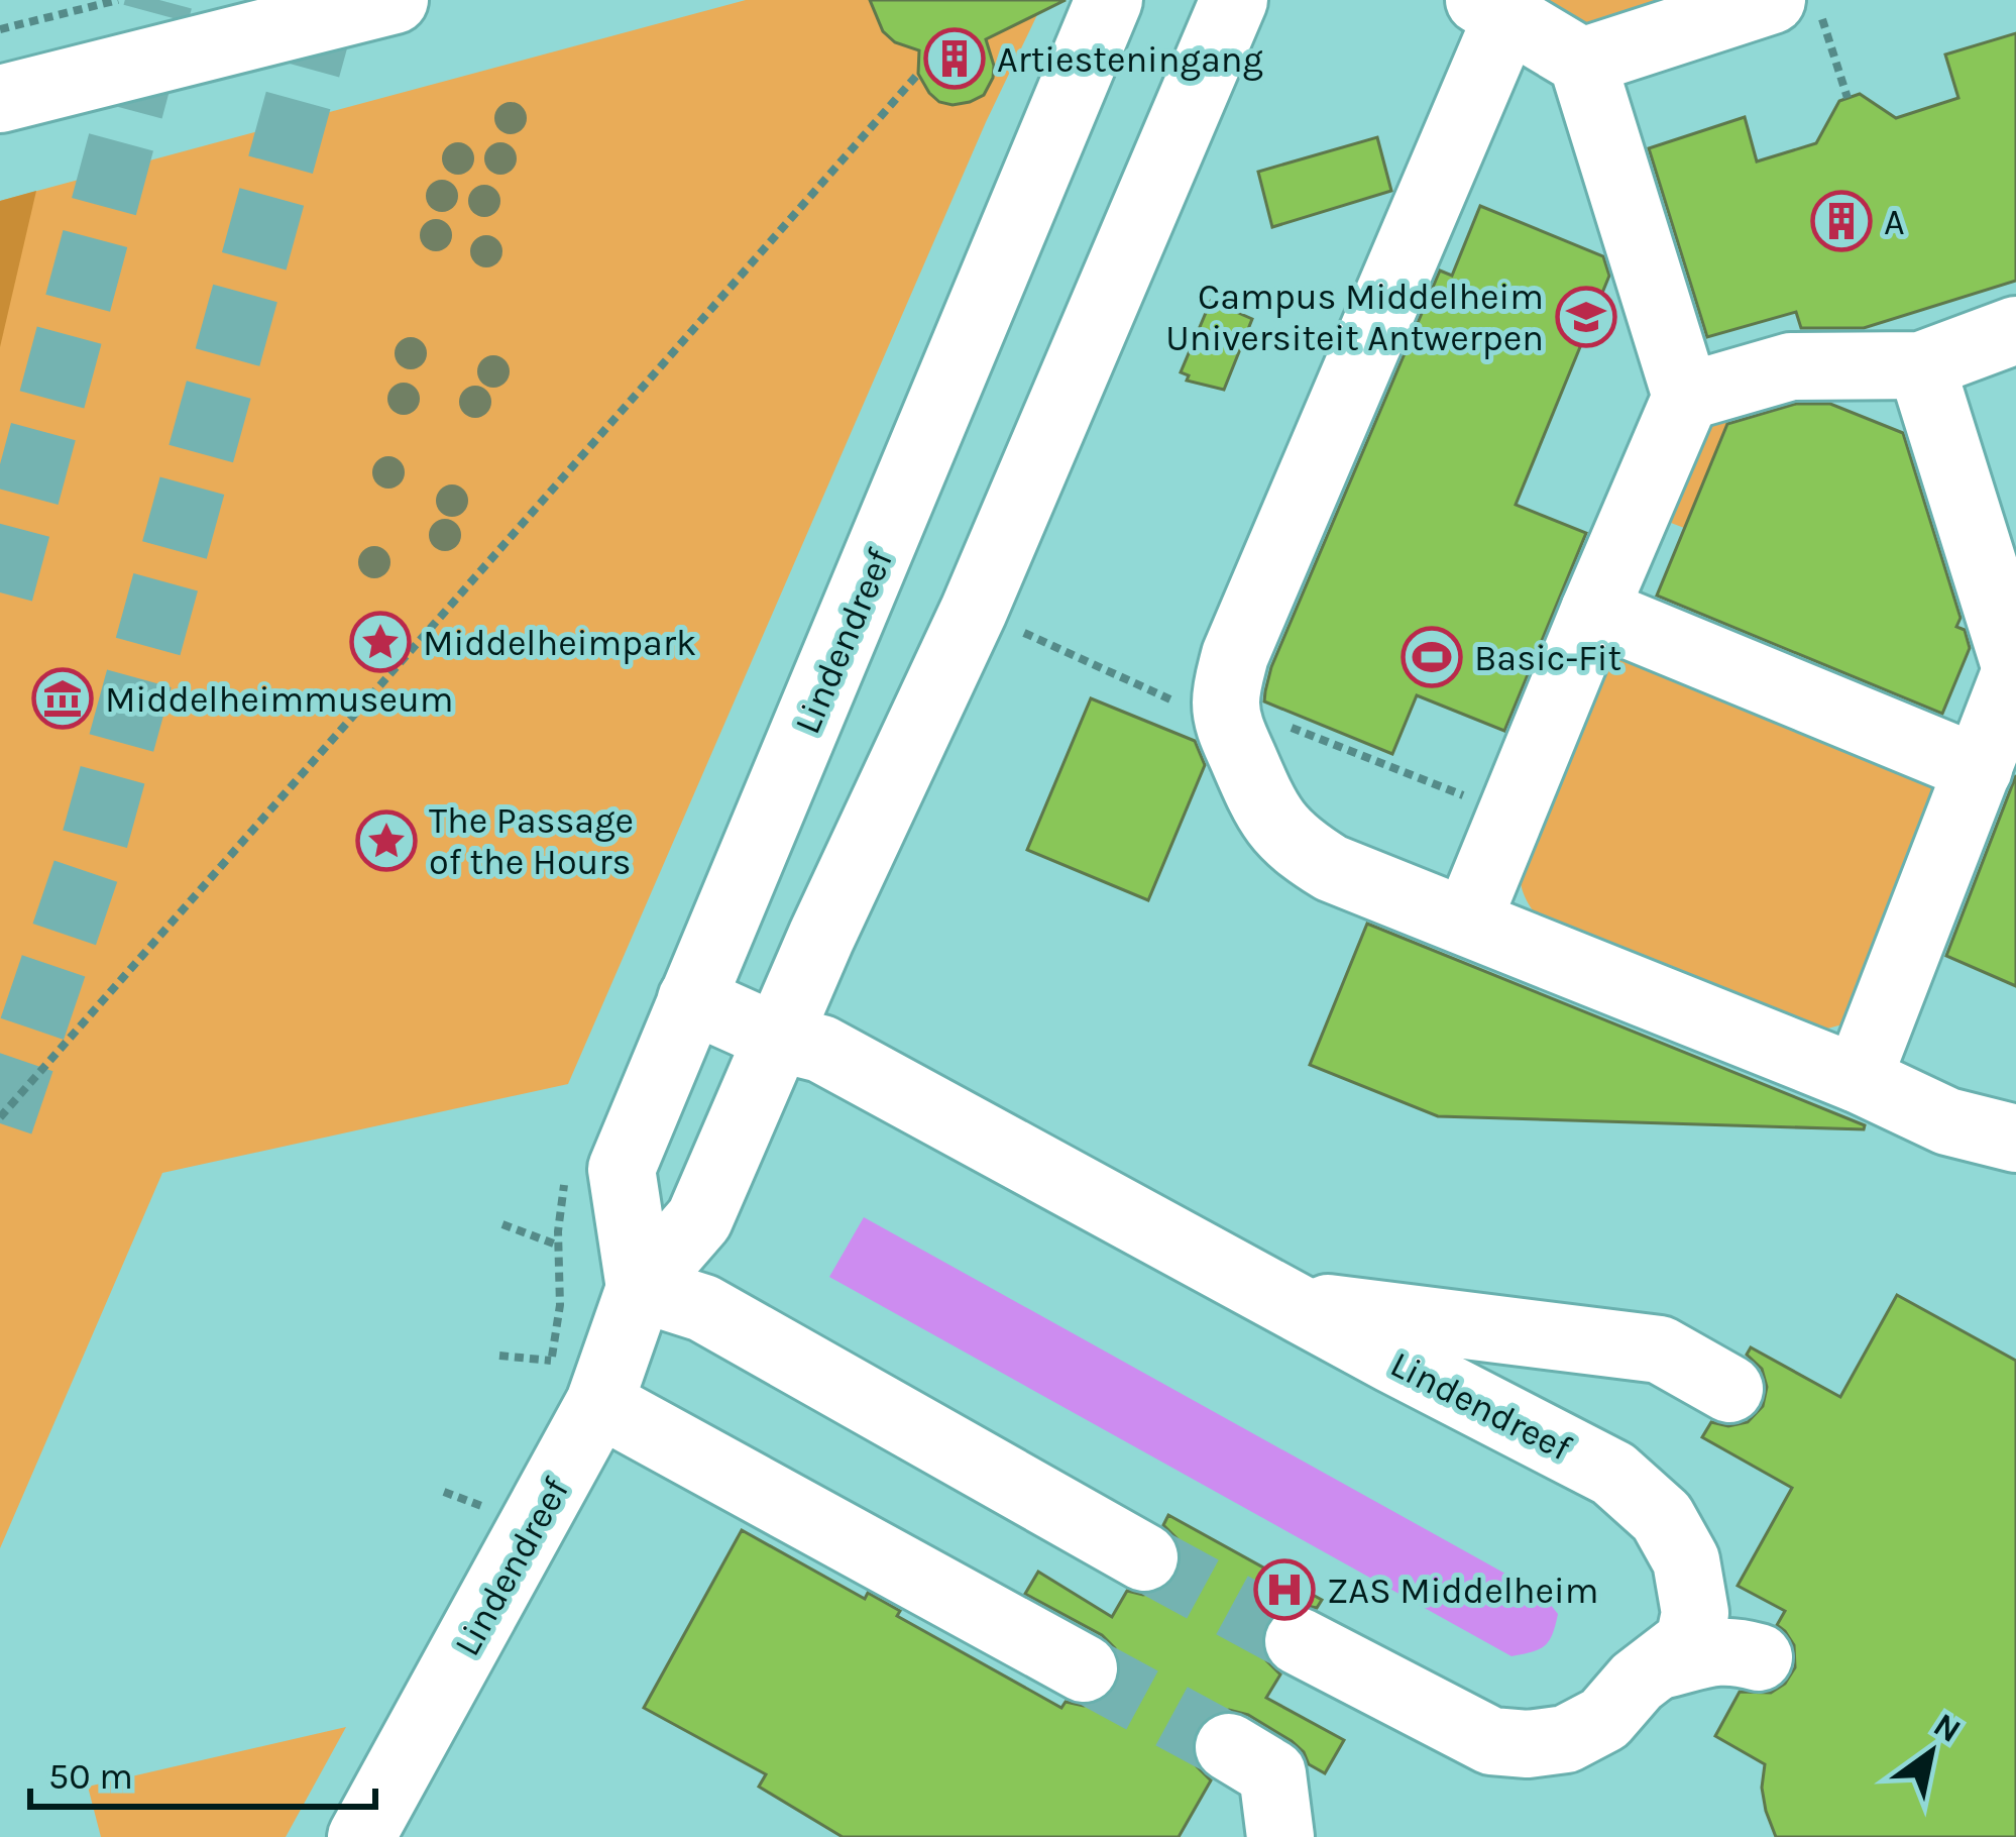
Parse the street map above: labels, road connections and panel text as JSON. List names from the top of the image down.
{
  "streets": {
    "street": ["Lindendreef"]
  },
  "places": {
    "building": ["Artiesteningang", "A"],
    "school or university": ["Campus Middelheim Universiteit Antwerpen"],
    "place": ["Middelheimpark", "The Passage of the Hours"],
    "sports": ["Basic-Fit"],
    "museum": ["Middelheimmuseum"],
    "hospital": ["ZAS Middelheim"]
  },
  "scale_bar": "50 m",
  "north": "top right"
}
